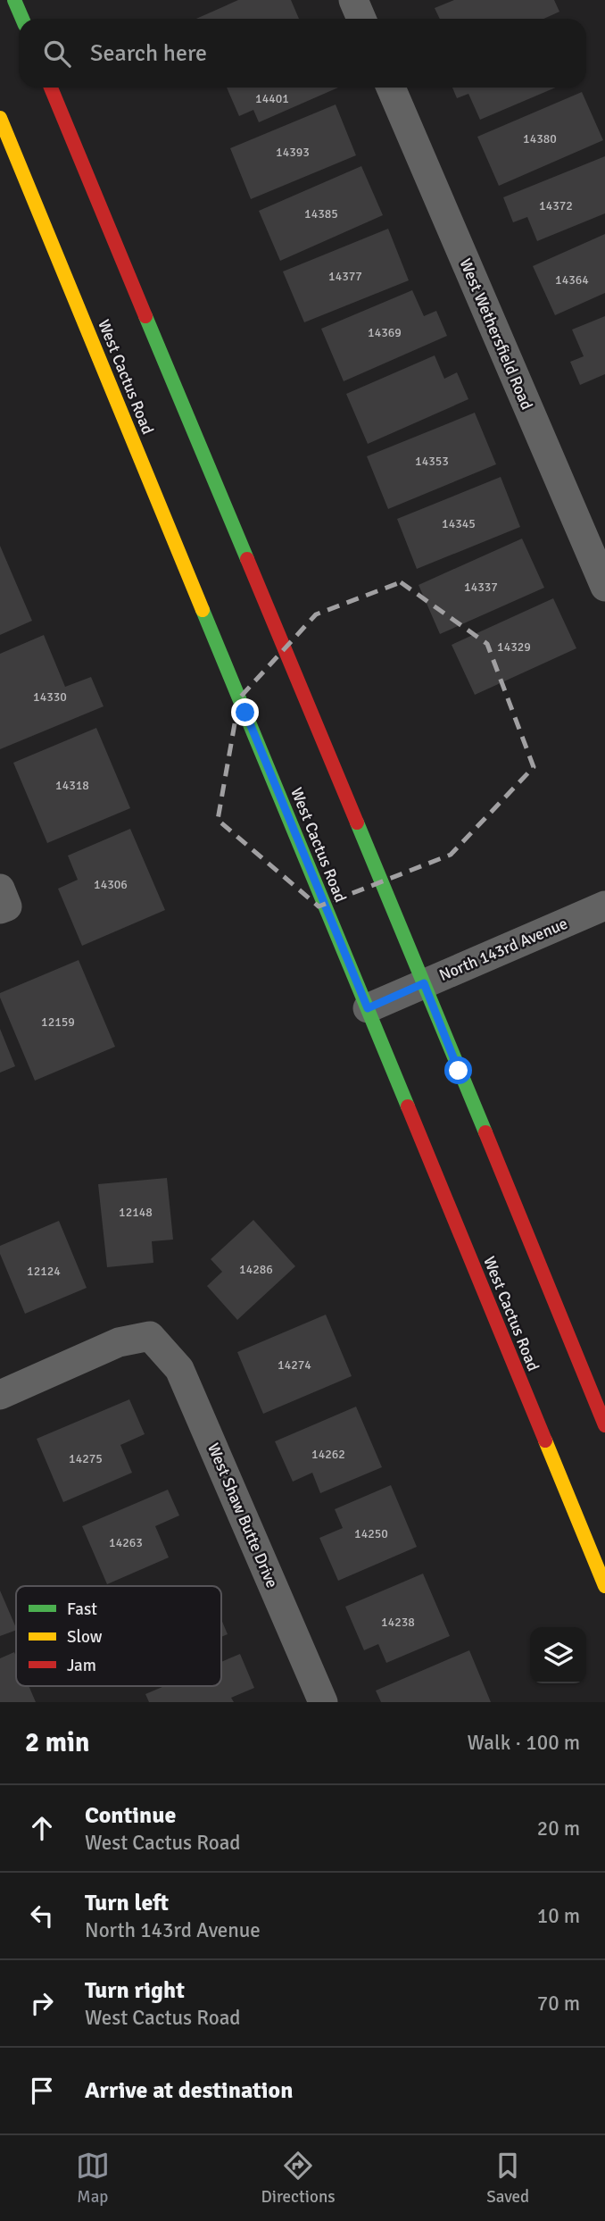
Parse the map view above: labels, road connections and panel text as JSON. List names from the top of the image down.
{
  "streets": {
    "main road": ["West Cactus Road"],
    "street": ["West Wethersfield Road", "North 143rd Avenue", "West Shaw Butte Drive"]
  },
  "crossings": [
    ["West Cactus Road", "North 143rd Avenue"]
  ],
  "house_numbers": [
    "14401",
    "14380",
    "14393",
    "14372",
    "14385",
    "14377",
    "14364",
    "14369",
    "14353",
    "14345",
    "14337",
    "14329",
    "14330",
    "14318",
    "14306",
    "12159",
    "12148",
    "14286",
    "12124",
    "14274",
    "14262",
    "14275",
    "14250",
    "14263",
    "14238"
  ],
  "legend": ["Fast", "Slow", "Jam"],
  "page": {
    "search": "Search here",
    "heading": ["2 min", "Walk · 100 m"],
    "list": [
      ["Continue", "West Cactus Road", "20 m"],
      ["Turn left", "North 143rd Avenue", "10 m"],
      ["Turn right", "West Cactus Road", "70 m"],
      "Arrive at destination"
    ],
    "nav": ["Map", "Directions", "Saved"]
  }
}
